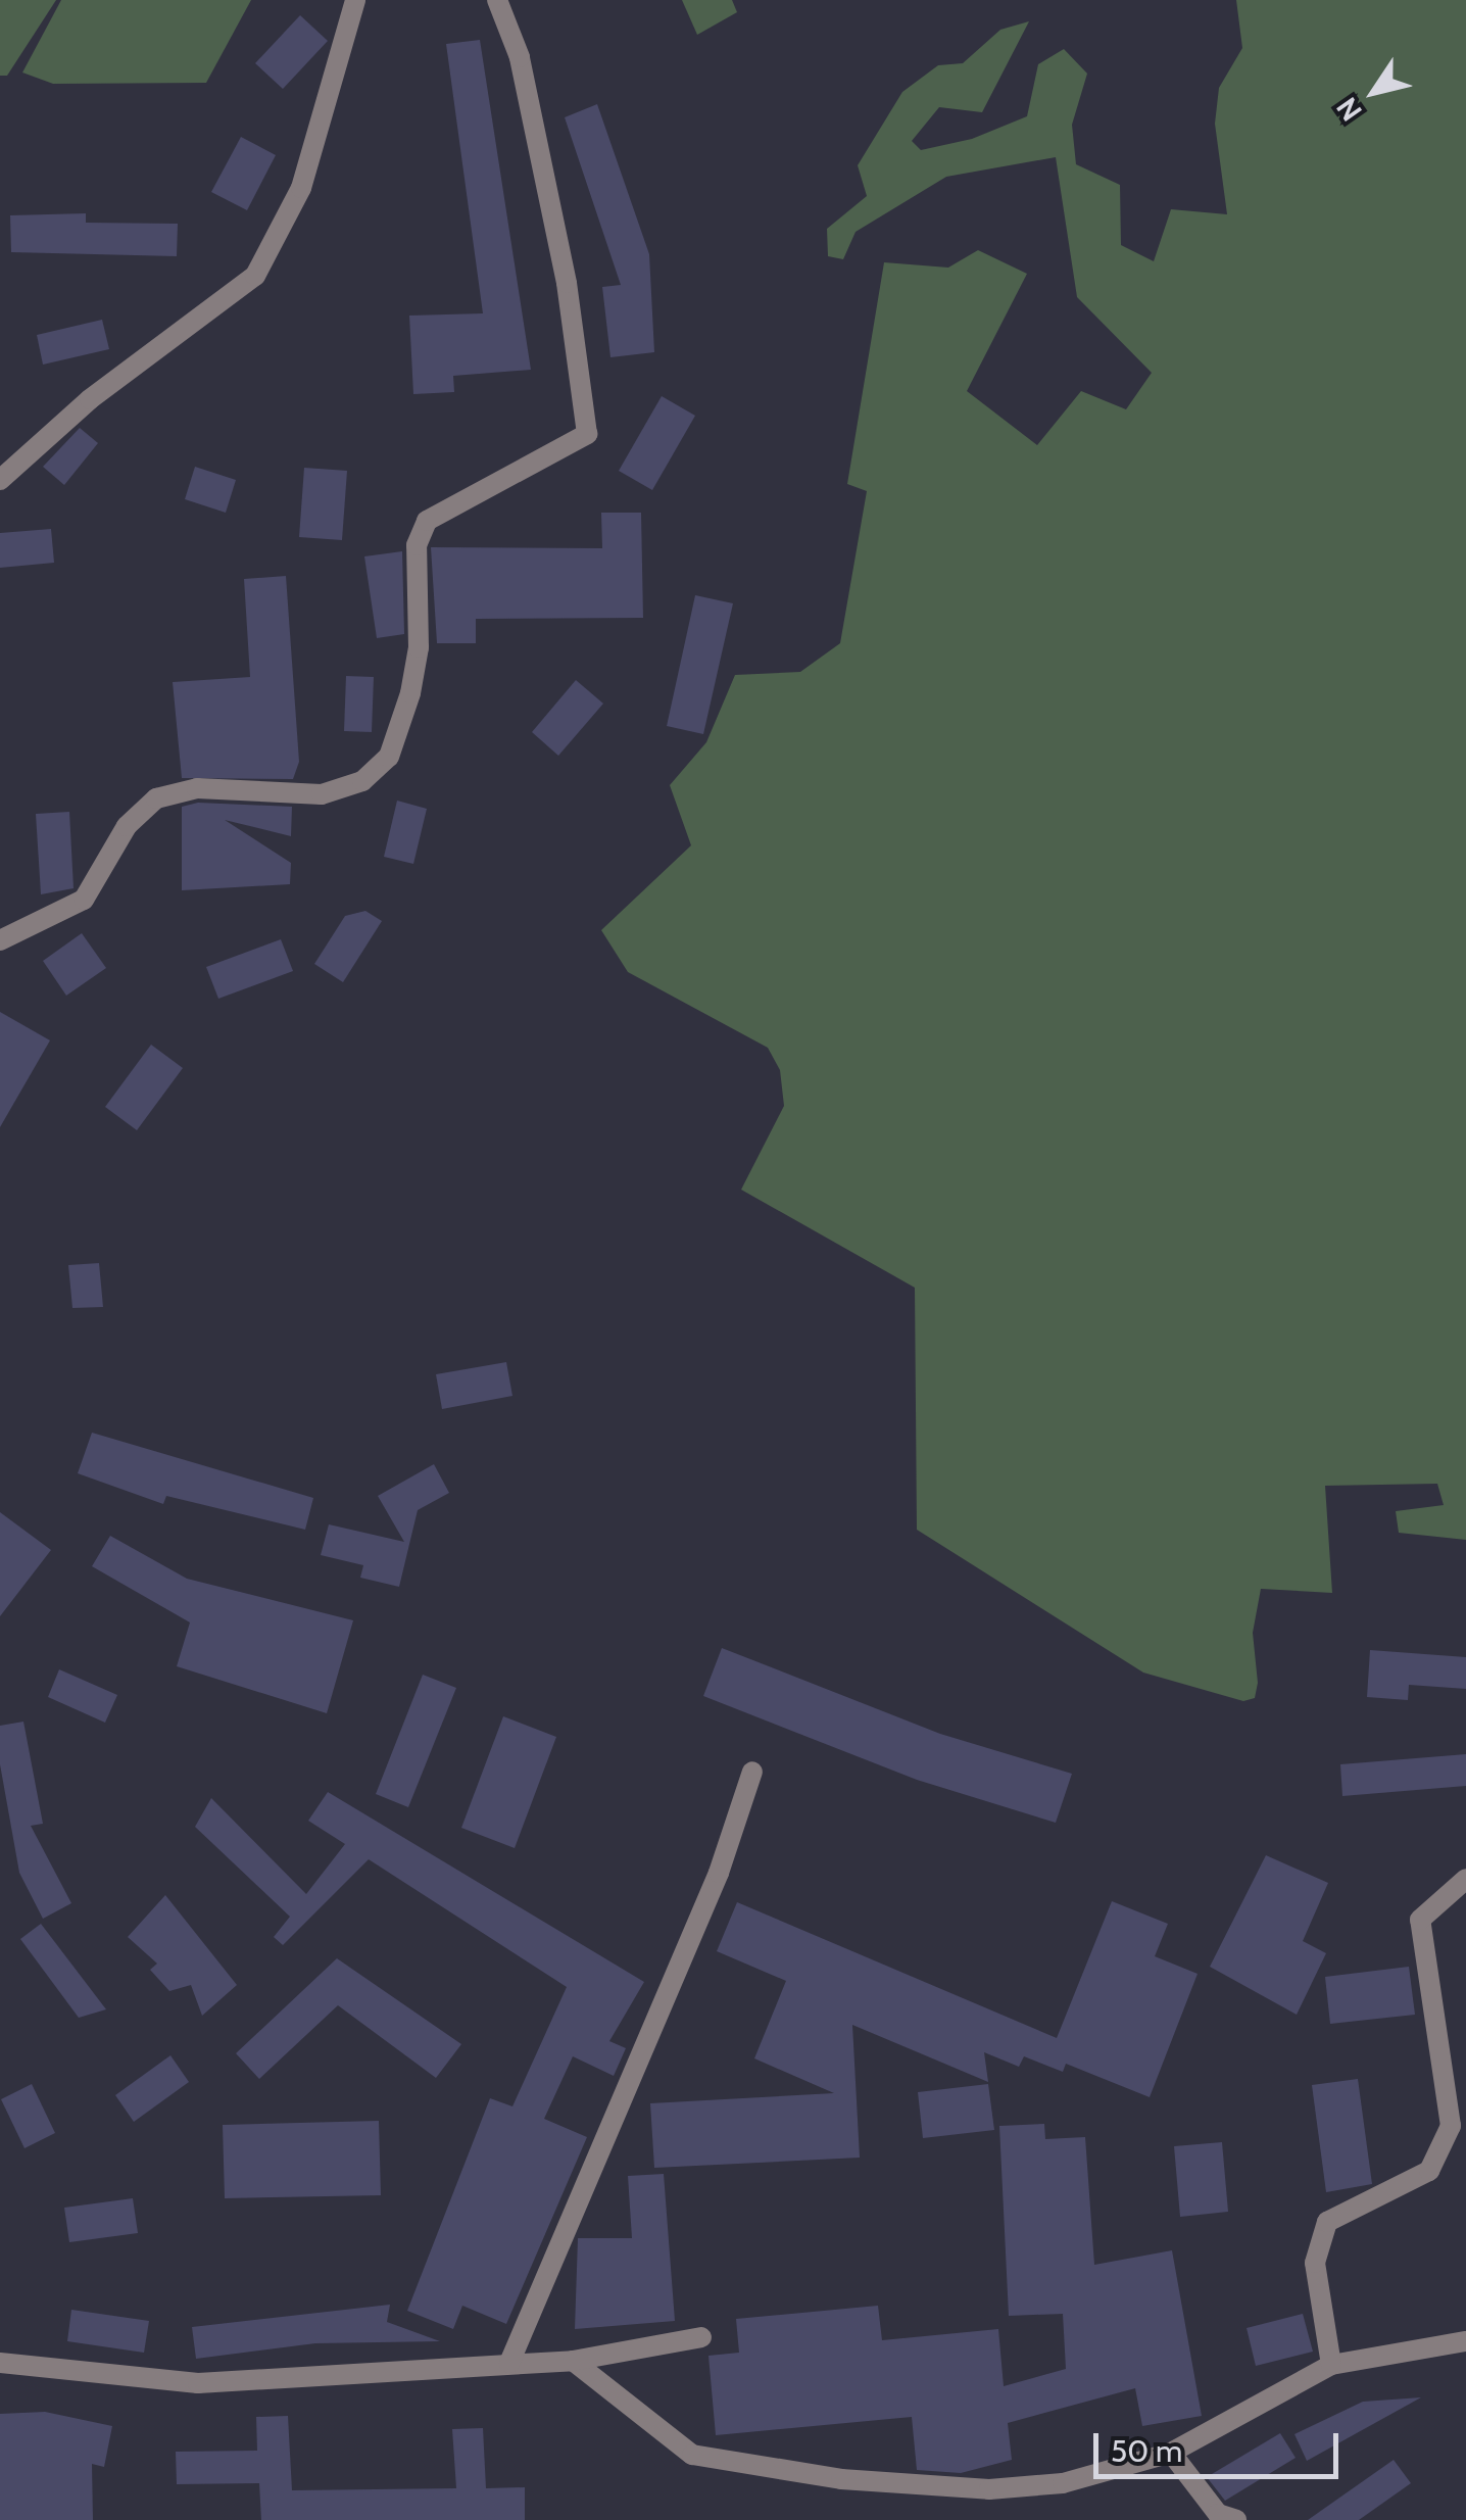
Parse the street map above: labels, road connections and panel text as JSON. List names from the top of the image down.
{
  "scale_bar": "50 m",
  "north": "bottom left"
}
